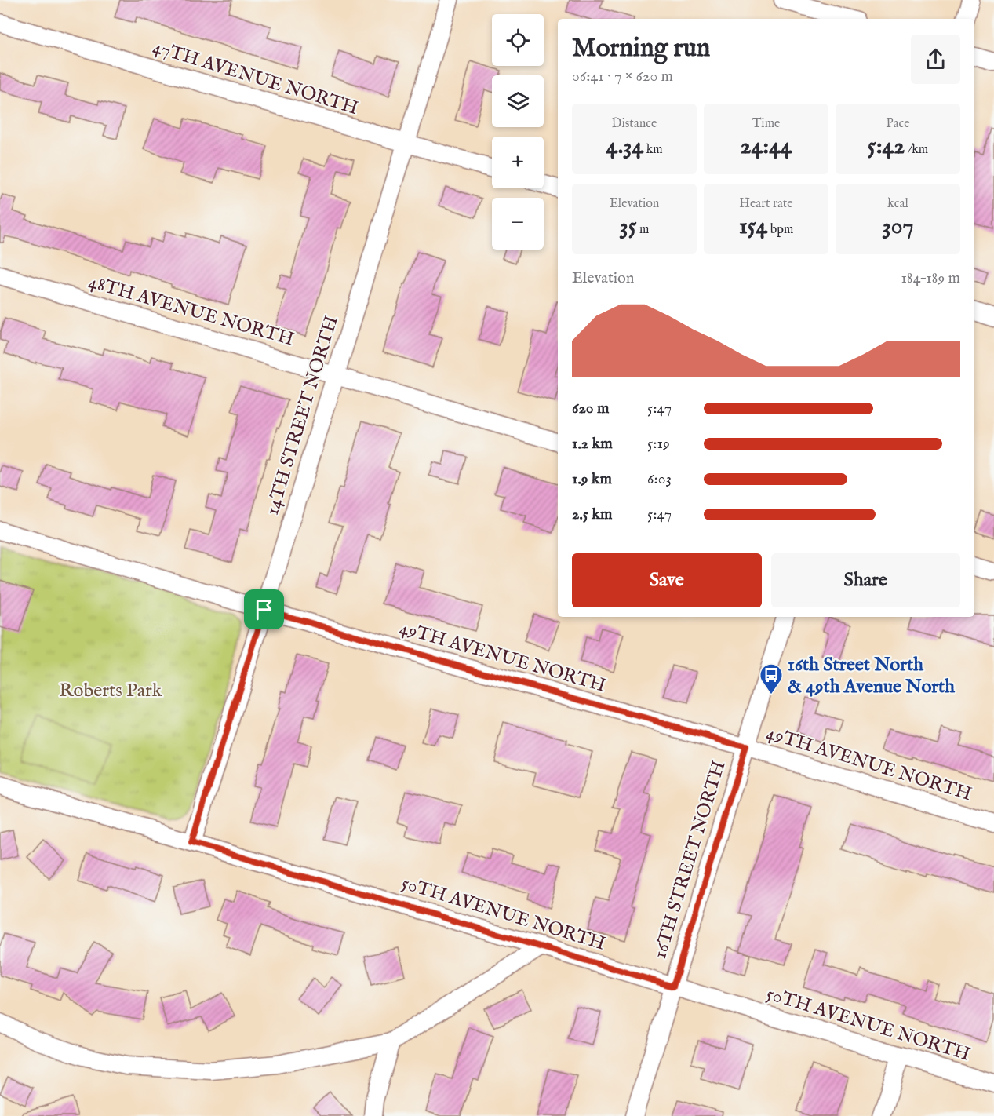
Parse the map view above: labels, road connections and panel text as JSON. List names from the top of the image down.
{
  "streets": {
    "street": [
      "47TH AVENUE NORTH",
      "48TH AVENUE NORTH",
      "14TH STREET NORTH",
      "49TH AVENUE NORTH",
      "16TH STREET NORTH",
      "50TH AVENUE NORTH"
    ]
  },
  "crossings": [
    ["47TH AVENUE NORTH", "14TH STREET NORTH"],
    ["48TH AVENUE NORTH", "14TH STREET NORTH"],
    ["14TH STREET NORTH", "49TH AVENUE NORTH"],
    ["14TH STREET NORTH", "50TH AVENUE NORTH"],
    ["49TH AVENUE NORTH", "16TH STREET NORTH"],
    ["16TH STREET NORTH", "50TH AVENUE NORTH"]
  ],
  "parks": ["Roberts Park"],
  "places": {
    "bus stop": ["16th Street North & 49th Avenue North"]
  },
  "page": {
    "map_buttons": ["+", "−"],
    "heading": ["Morning run", "06:41 · 7 × 620 m"],
    "stats": [
      ["Distance", "4.34 km"],
      ["Time", "24:44"],
      ["Pace", "5:42 /km"],
      ["Elevation", "35 m"],
      ["Heart rate", "154 bpm"],
      ["kcal", "307"]
    ],
    "chart": ["Elevation", "184–189 m"],
    "list": [
      {
        "name": "620 m",
        "note": "5:47"
      },
      {
        "name": "1.2 km",
        "note": "5:19"
      },
      {
        "name": "1.9 km",
        "note": "6:03"
      },
      {
        "name": "2.5 km",
        "note": "5:47"
      }
    ],
    "buttons": ["Save", "Share"]
  }
}
